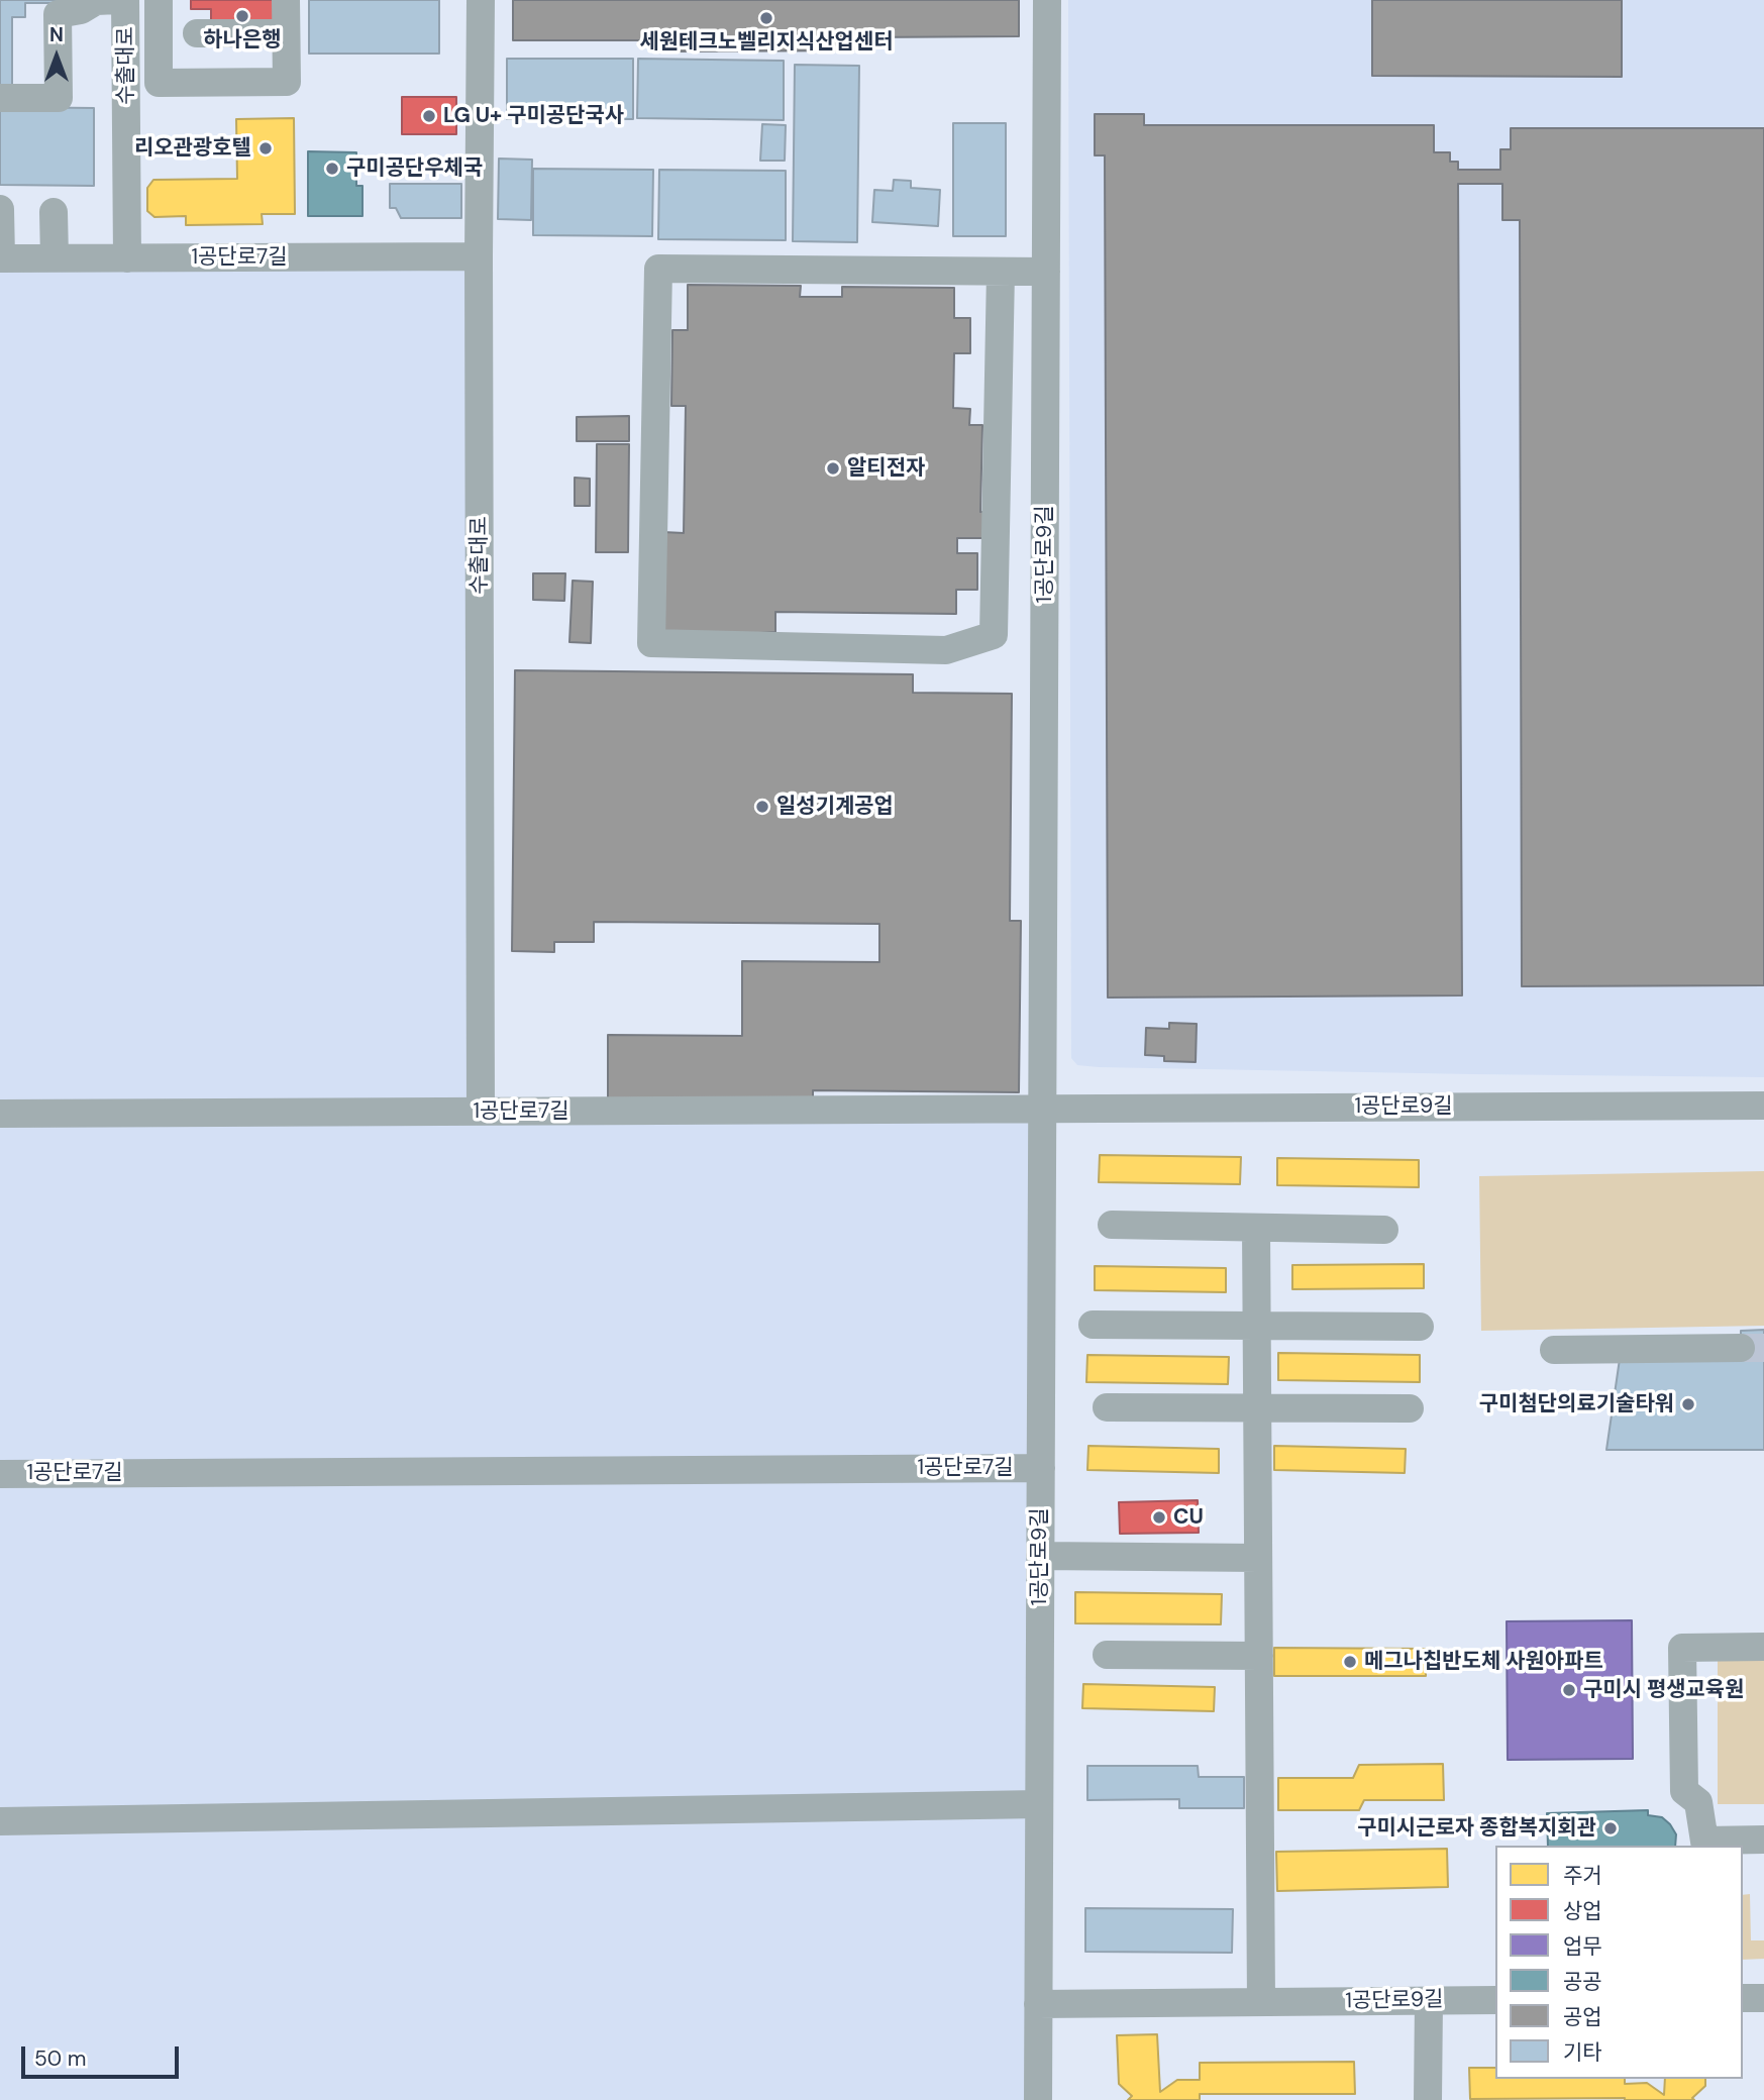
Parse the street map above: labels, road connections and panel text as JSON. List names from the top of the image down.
{
  "streets": {
    "street": ["수출대로", "1공단로7길", "1공단로9길"]
  },
  "crossings": [
    ["수출대로", "1공단로7길"],
    ["1공단로7길", "1공단로9길"]
  ],
  "places": [
    "하나은행",
    "세원테크노벨리지식산업센터",
    "LG U+ 구미공단국사",
    "리오관광호텔",
    "구미공단우체국",
    "알티전자",
    "일성기계공업",
    "구미첨단의료기술타워",
    "CU",
    "메그나칩반도체 사원아파트",
    "구미시 평생교육원",
    "구미시근로자 종합복지회관"
  ],
  "legend": [
    "주거",
    "상업",
    "업무",
    "공공",
    "공업",
    "기타"
  ],
  "scale_bar": "50 m",
  "north": "top"
}
